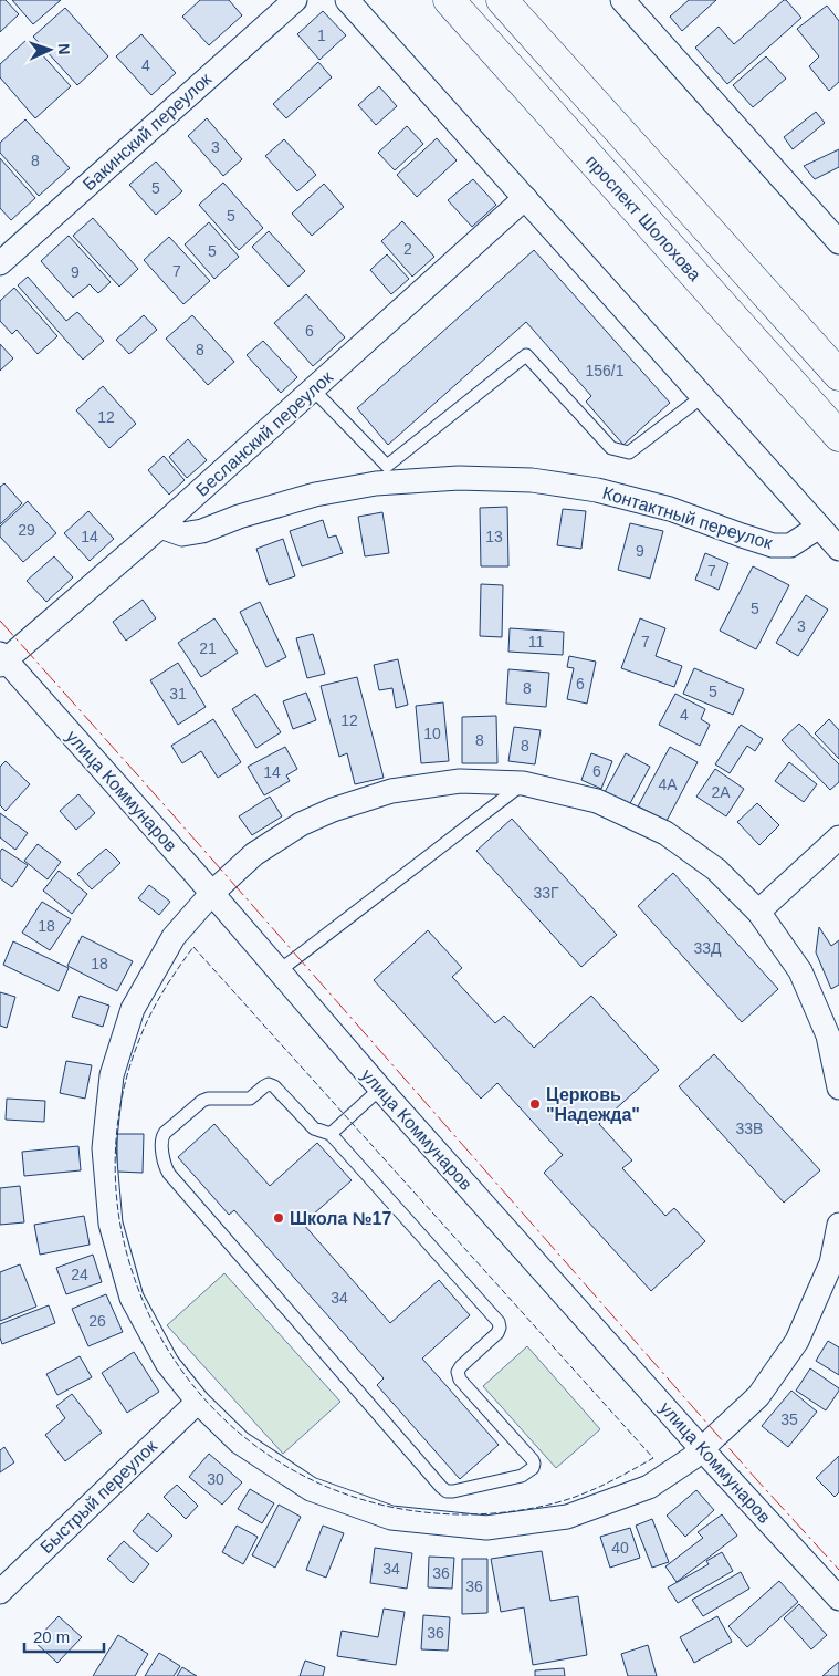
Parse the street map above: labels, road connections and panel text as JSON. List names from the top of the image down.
{
  "streets": {
    "main road": ["проспект Шолохова"],
    "street": [
      "Бакинский переулок",
      "Бесланский переулок",
      "Контактный переулок",
      "улица Коммунаров",
      "Быстрый переулок"
    ]
  },
  "crossings": [
    ["Бесланский переулок", "Контактный переулок"],
    ["Бесланский переулок", "улица Коммунаров"]
  ],
  "places": ["Церковь \"Надежда\"", "Школа №17"],
  "house_numbers": [
    "1",
    "4",
    "3",
    "8",
    "5",
    "5",
    "2",
    "5",
    "7",
    "9",
    "6",
    "8",
    "156/1",
    "12",
    "29",
    "14",
    "13",
    "9",
    "7",
    "5",
    "3",
    "11",
    "7",
    "21",
    "6",
    "8",
    "5",
    "31",
    "4",
    "12",
    "10",
    "8",
    "8",
    "6",
    "14",
    "4А",
    "2А",
    "33Г",
    "18",
    "33Д",
    "18",
    "33В",
    "24",
    "34",
    "26",
    "35",
    "30",
    "40",
    "34",
    "36",
    "36",
    "36"
  ],
  "scale_bar": "20 m",
  "north": "right"
}
